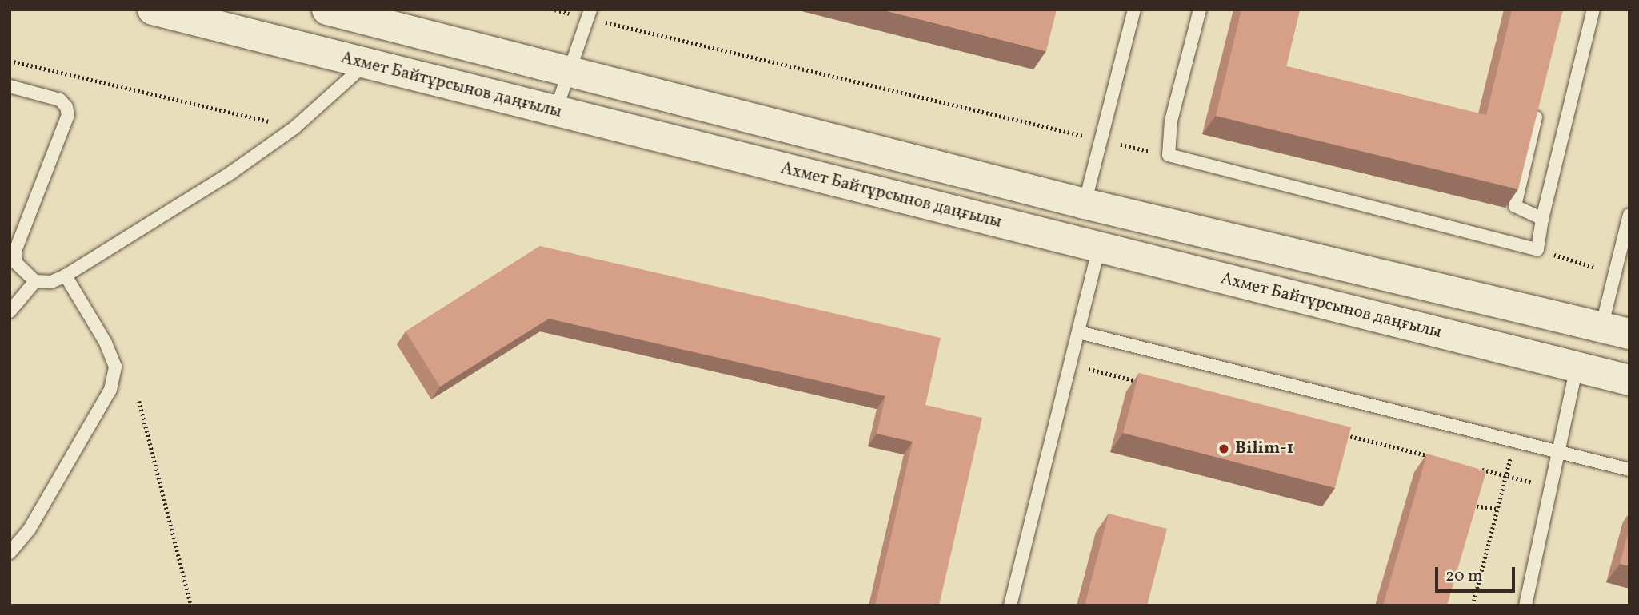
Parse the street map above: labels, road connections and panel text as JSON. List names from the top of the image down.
{
  "streets": {
    "street": ["Ахмет Байтұрсынов даңғылы"]
  },
  "places": ["Bilim-1"],
  "scale_bar": "20 m"
}
